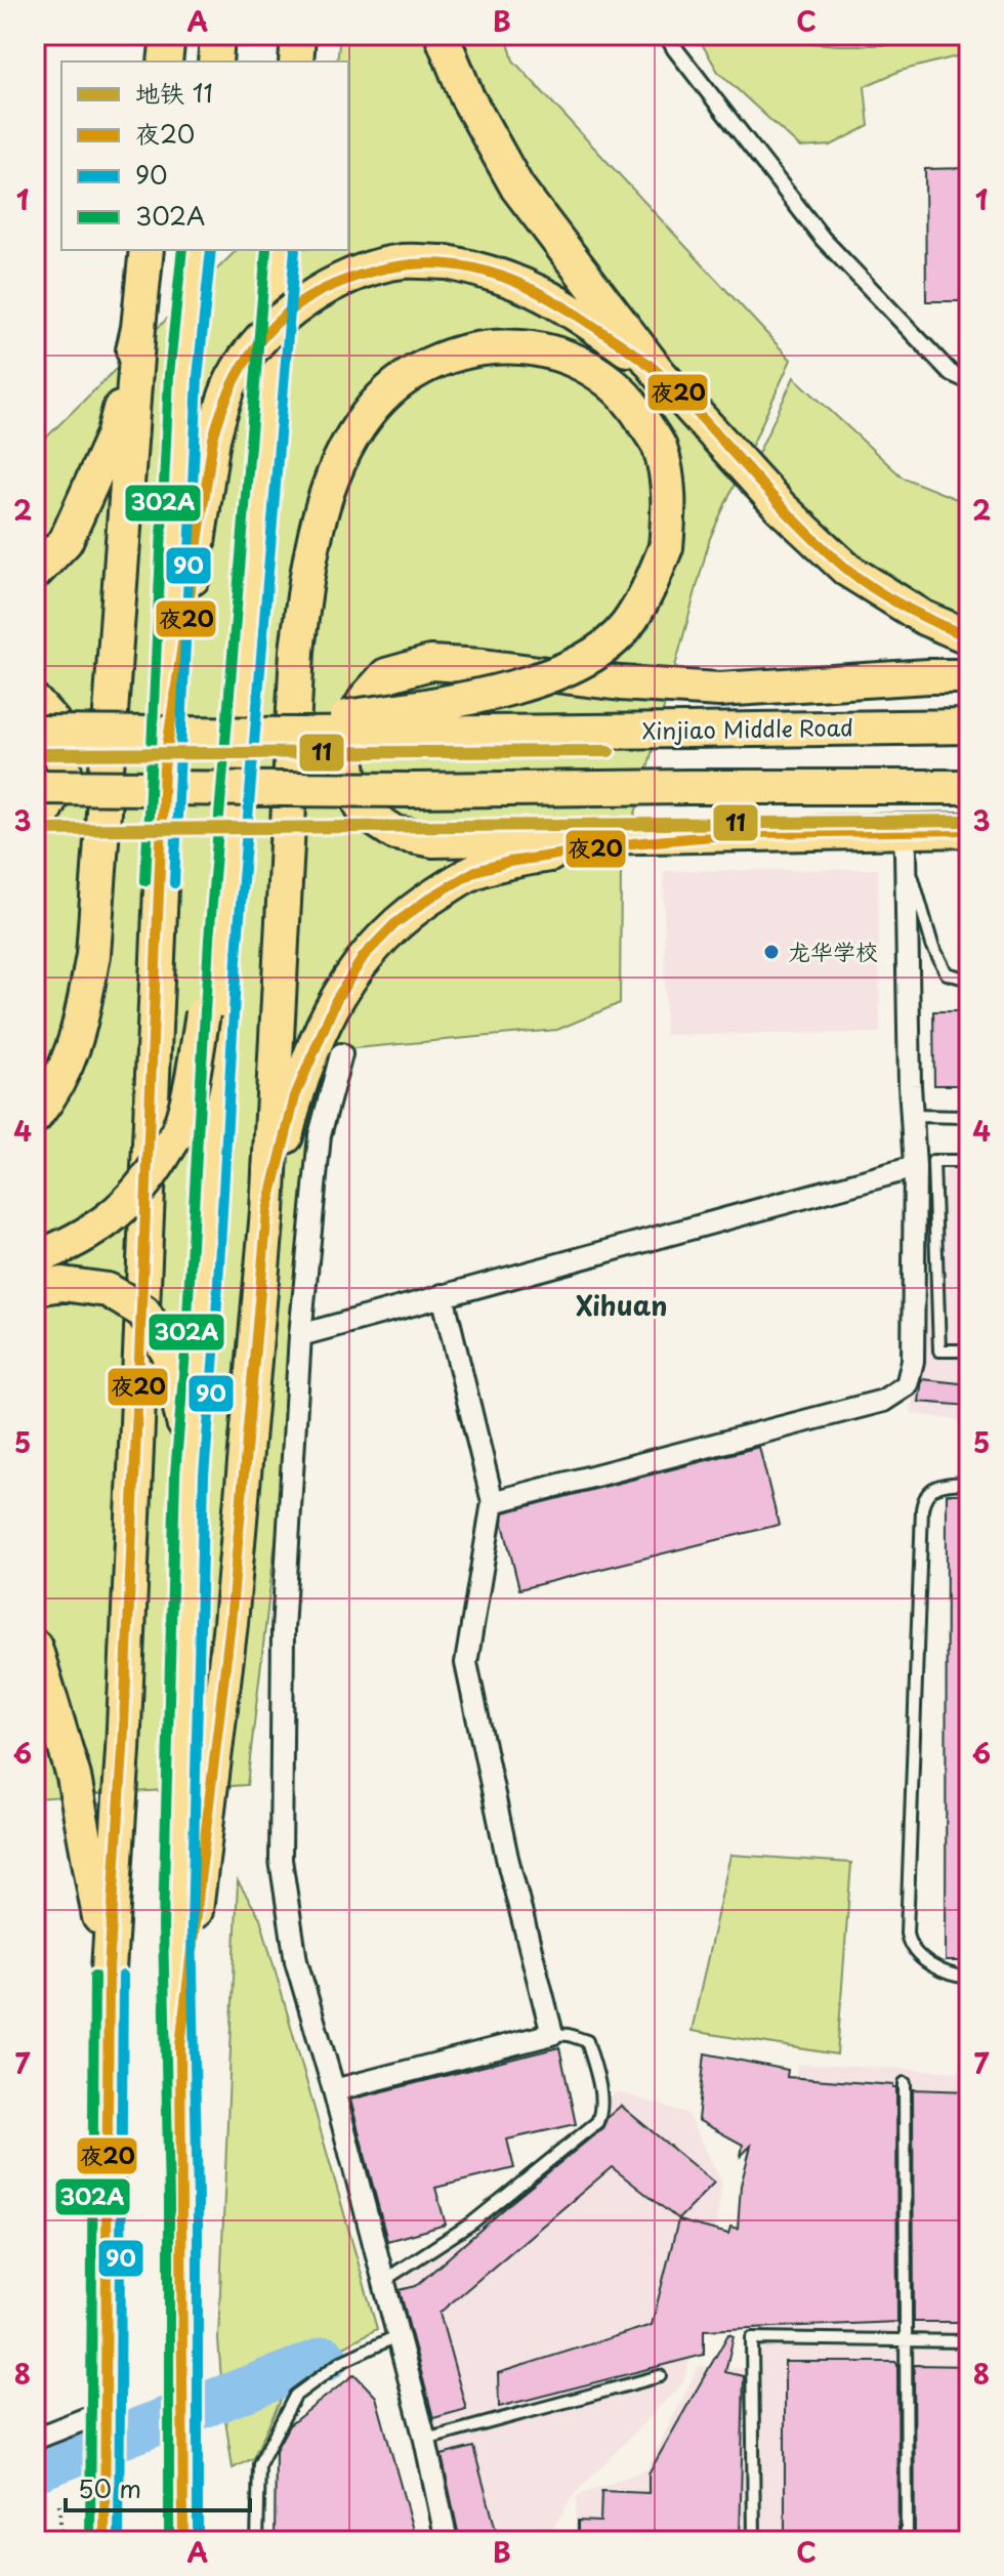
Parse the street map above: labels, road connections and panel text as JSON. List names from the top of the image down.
{
  "streets": {
    "highway": ["Xinjiao Middle Road"]
  },
  "districts": ["Xihuan"],
  "places": ["龙华学校"],
  "lines": [
    "transit line 90",
    "transit line 302A",
    "transit line 夜20",
    "metro line 11"
  ],
  "legend": [
    "地铁 11",
    "夜20",
    "90",
    "302A"
  ],
  "scale_bar": "50 m",
  "grid": {
    "columns": ["A", "B", "C"],
    "rows": [
      "1",
      "2",
      "3",
      "4",
      "5",
      "6",
      "7",
      "8"
    ]
  }
}
